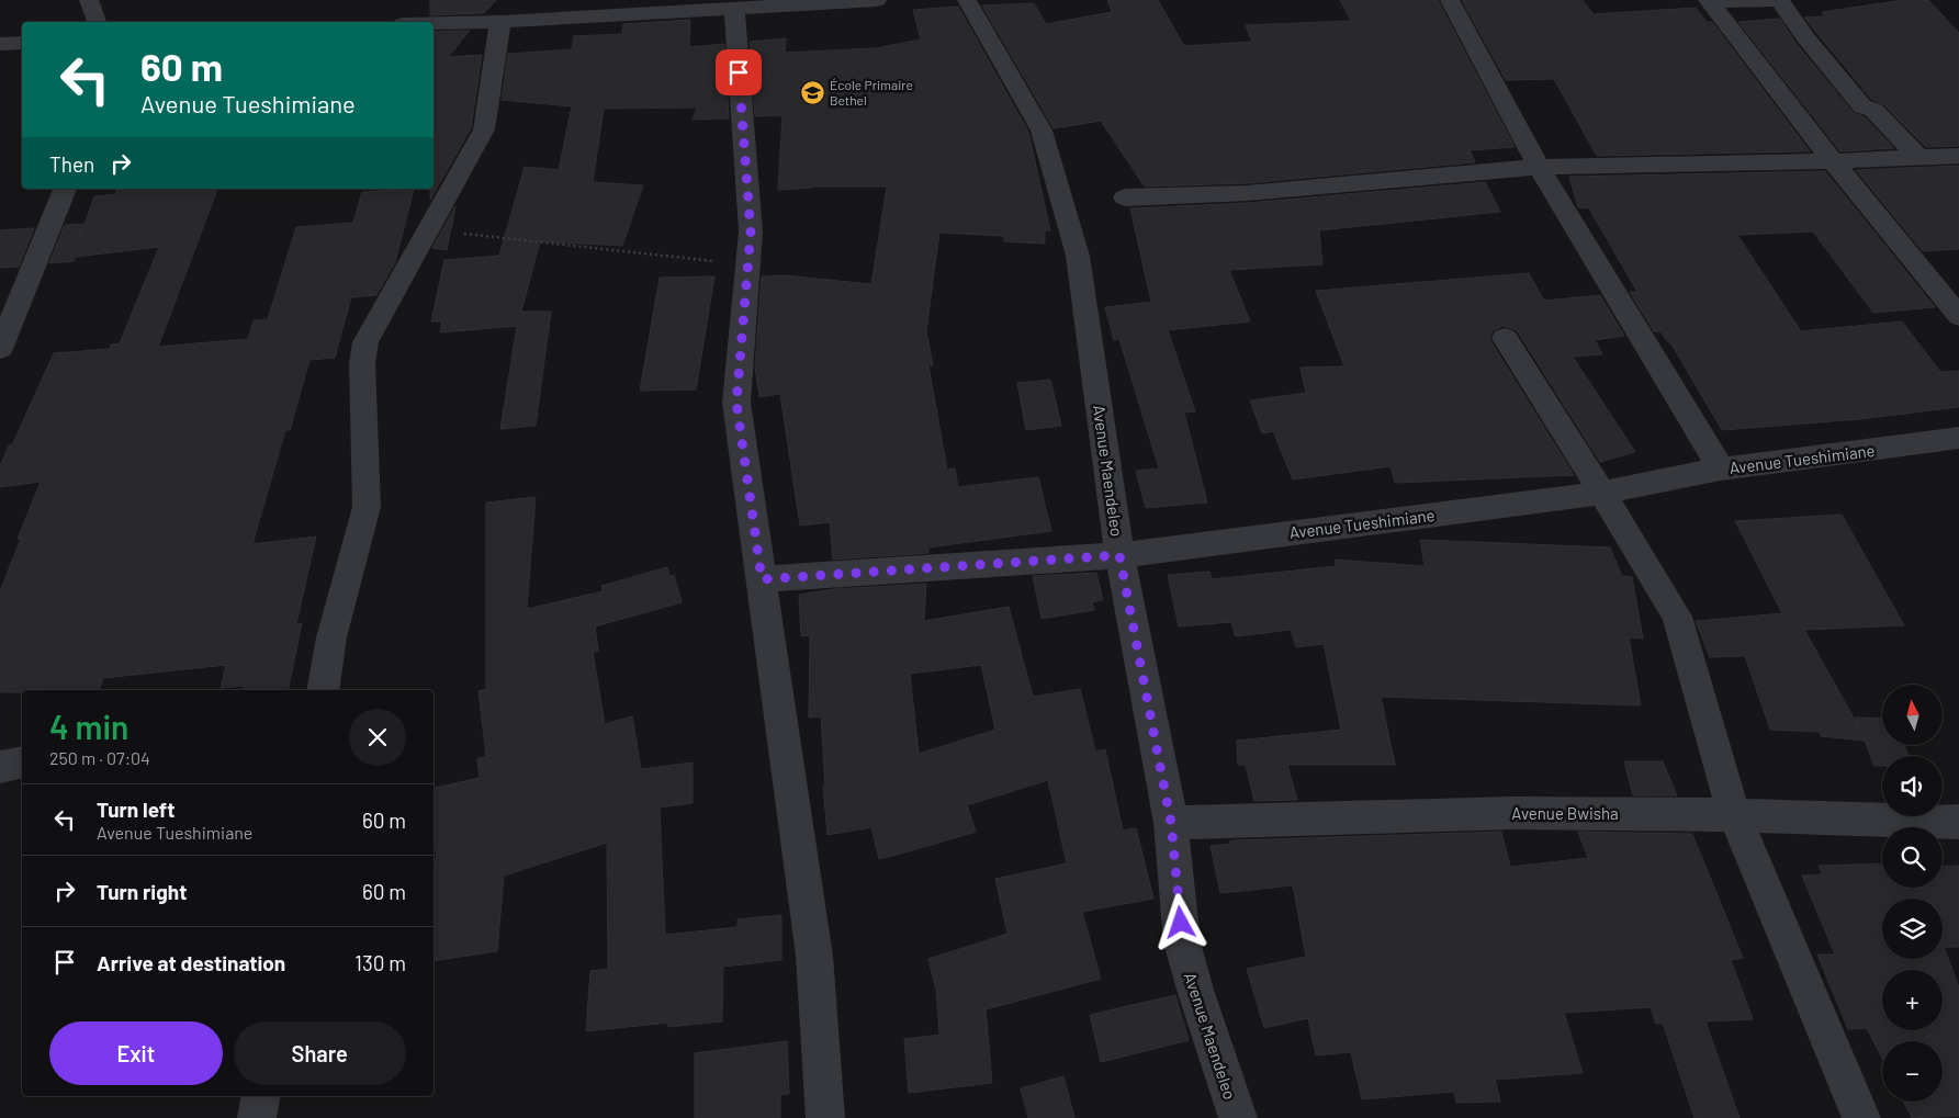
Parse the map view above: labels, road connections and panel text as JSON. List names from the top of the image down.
{
  "streets": {
    "street": ["Avenue Tueshimiane", "Avenue Maendeleo", "Avenue Bwisha"]
  },
  "crossings": [
    ["Avenue Tueshimiane", "Avenue Maendeleo"],
    ["Avenue Maendeleo", "Avenue Bwisha"]
  ],
  "places": {
    "school or university": ["École Primaire Bethel"]
  },
  "north": "top",
  "page": {
    "turn": ["60 m", "Avenue Tueshimiane"],
    "then": "Then",
    "map_buttons": ["+", "−"],
    "heading": ["4 min", "250 m · 07:04"],
    "list": [
      {
        "name": "Turn left",
        "note": "Avenue Tueshimiane",
        "value": "60 m"
      },
      {
        "name": "Turn right",
        "value": "60 m"
      },
      {
        "name": "Arrive at destination",
        "value": "130 m"
      }
    ],
    "buttons": ["Exit", "Share"]
  }
}
